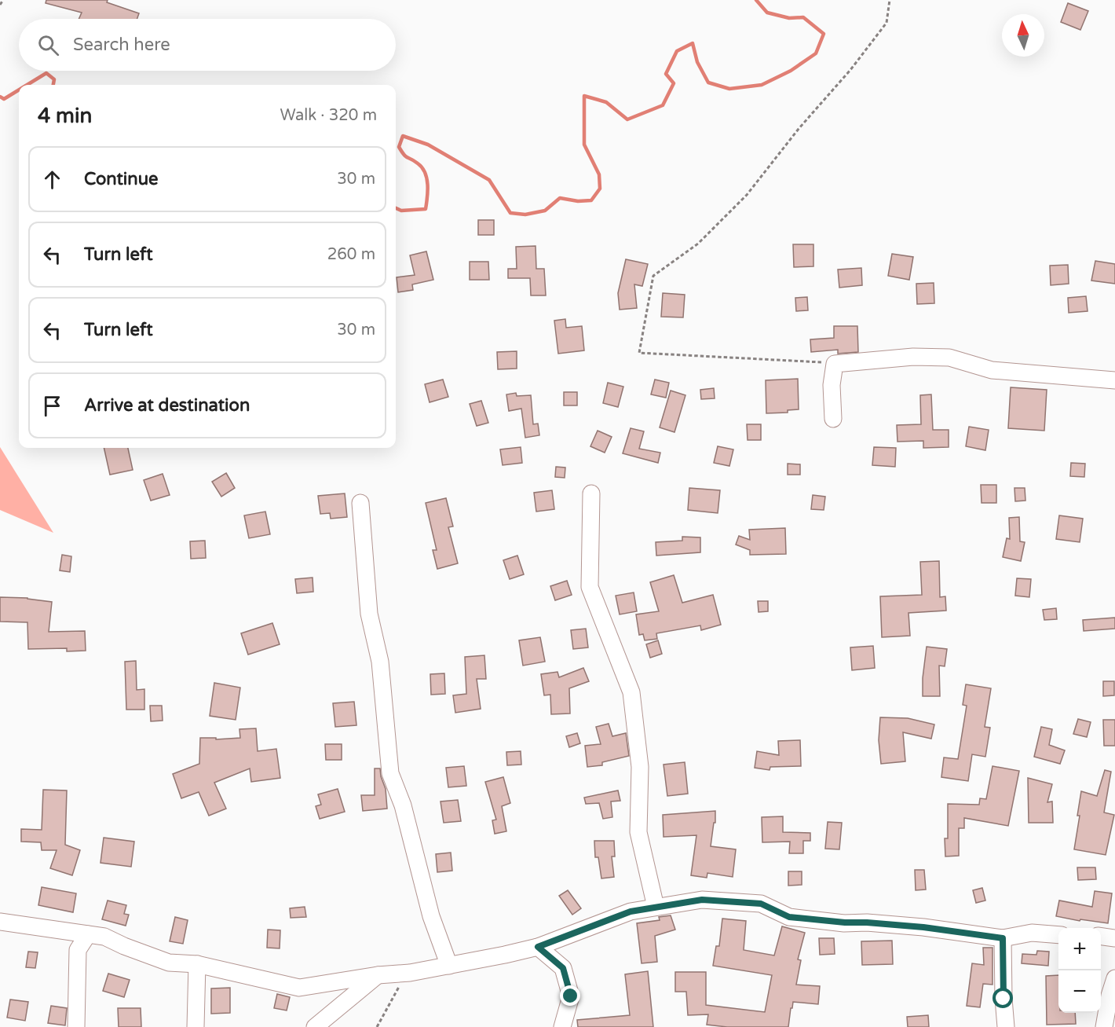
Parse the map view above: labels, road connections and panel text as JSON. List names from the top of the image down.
{
  "north": "top",
  "page": {
    "search": "Search here",
    "heading": ["4 min", "Walk · 320 m"],
    "list": [
      ["Continue", "30 m"],
      ["Turn left", "260 m"],
      ["Turn left", "30 m"],
      "Arrive at destination"
    ],
    "map_buttons": ["+", "−"]
  }
}
